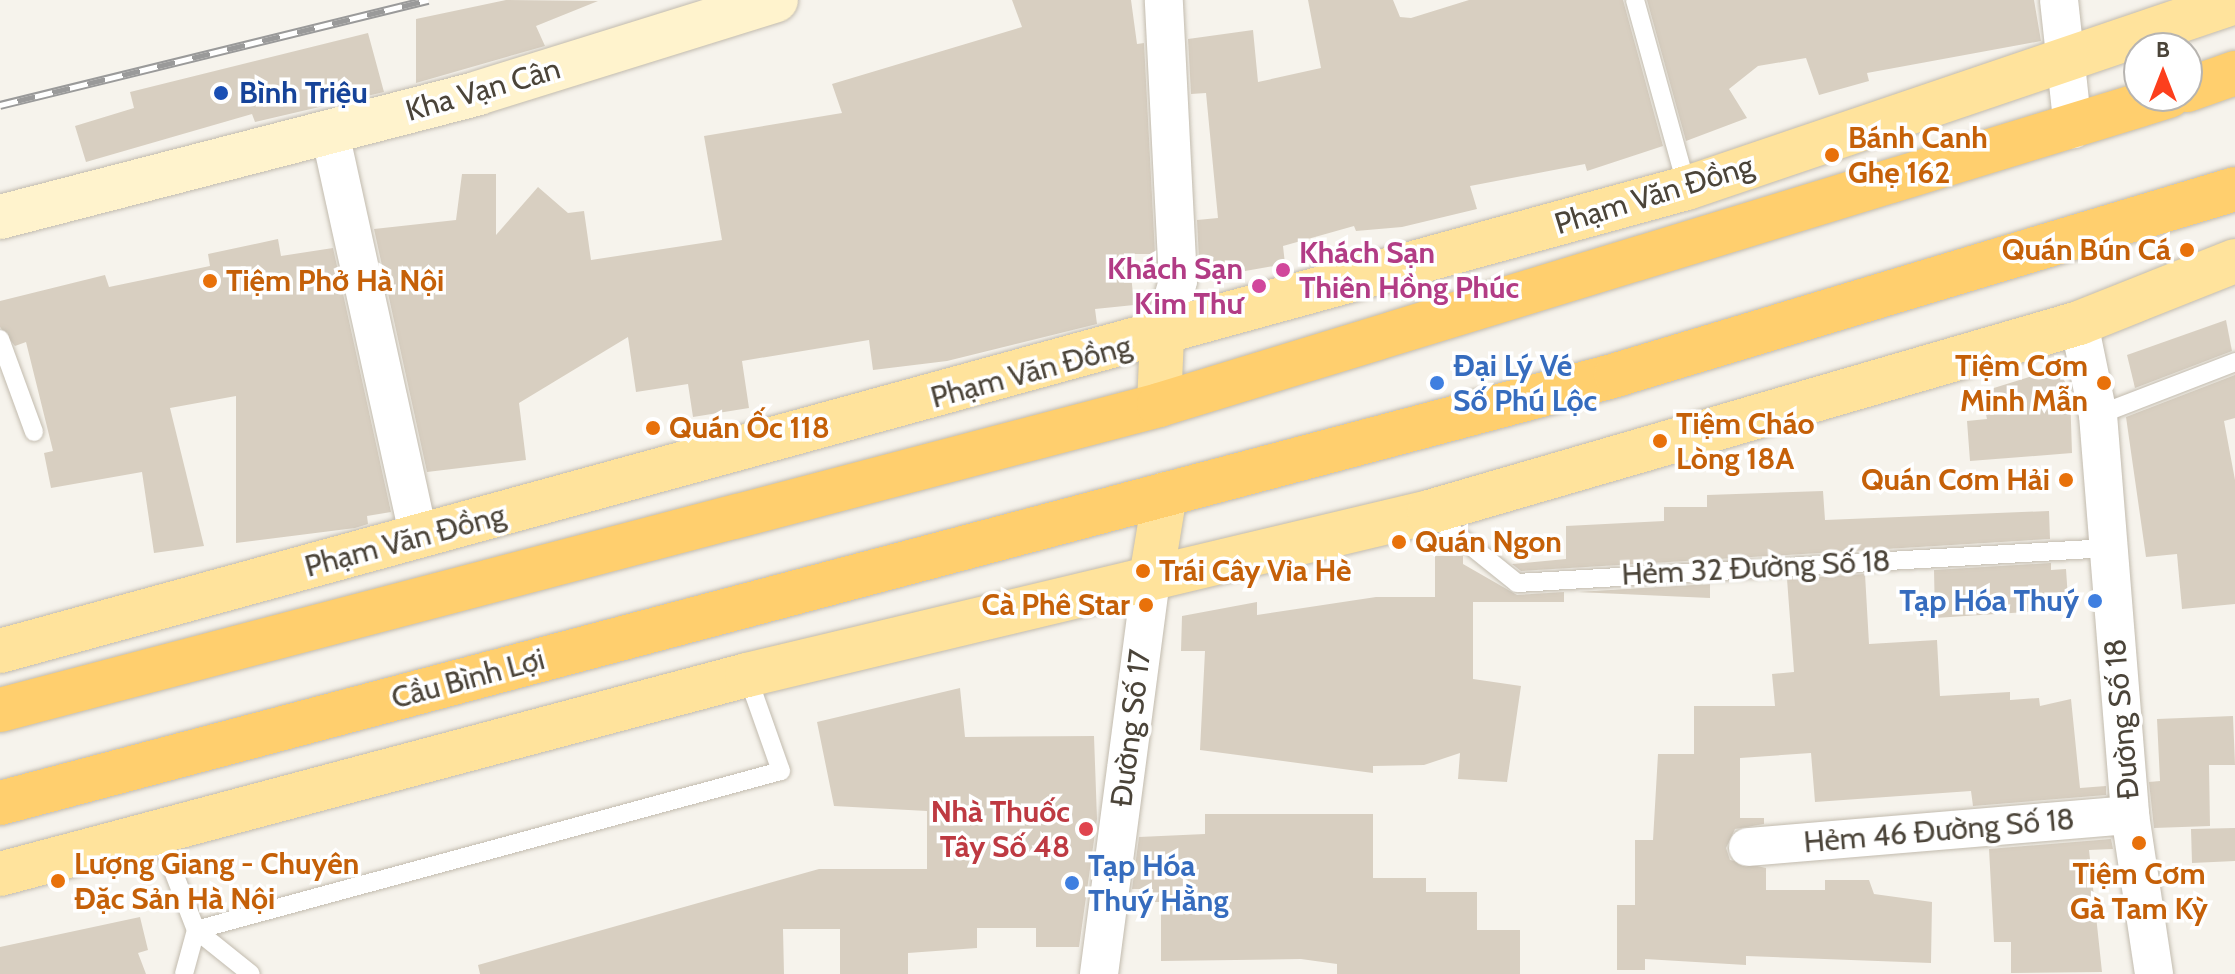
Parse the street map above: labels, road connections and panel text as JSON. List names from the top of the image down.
{
  "streets": {
    "highway": ["Phạm Văn Đồng", "Cầu Bình Lợi"],
    "street": [
      "Kha Vạn Cân",
      "Đường Số 18",
      "Đường Số 17",
      "Hẻm 46 Đường Số 18"
    ],
    "lane": ["Hẻm 32 Đường Số 18"]
  },
  "crossings": [
    ["Hẻm 32 Đường Số 18", "Đường Số 18"],
    ["Đường Số 18", "Hẻm 46 Đường Số 18"]
  ],
  "places": [
    "Bình Triệu",
    "Bánh Canh Ghẹ 162",
    "Quán Bún Cá",
    "Khách Sạn Thiên Hồng Phúc",
    "Tiệm Phở Hà Nội",
    "Khách Sạn Kim Thư",
    "Đại Lý Vé Số Phú Lộc",
    "Tiệm Cơm Minh Mẫn",
    "Quán Ốc 118",
    "Tiệm Cháo Lòng 18A",
    "Quán Cơm Hải",
    "Quán Ngon",
    "Trái Cây Vỉa Hè",
    "Tạp Hóa Thuý",
    "Cà Phê Star",
    "Nhà Thuốc Tây Số 48",
    "Tiệm Cơm Gà Tam Kỳ",
    "Lượng Giang - Chuyên Đặc Sản Hà Nội",
    "Tạp Hóa Thuý Hằng"
  ],
  "north": "top"
}
